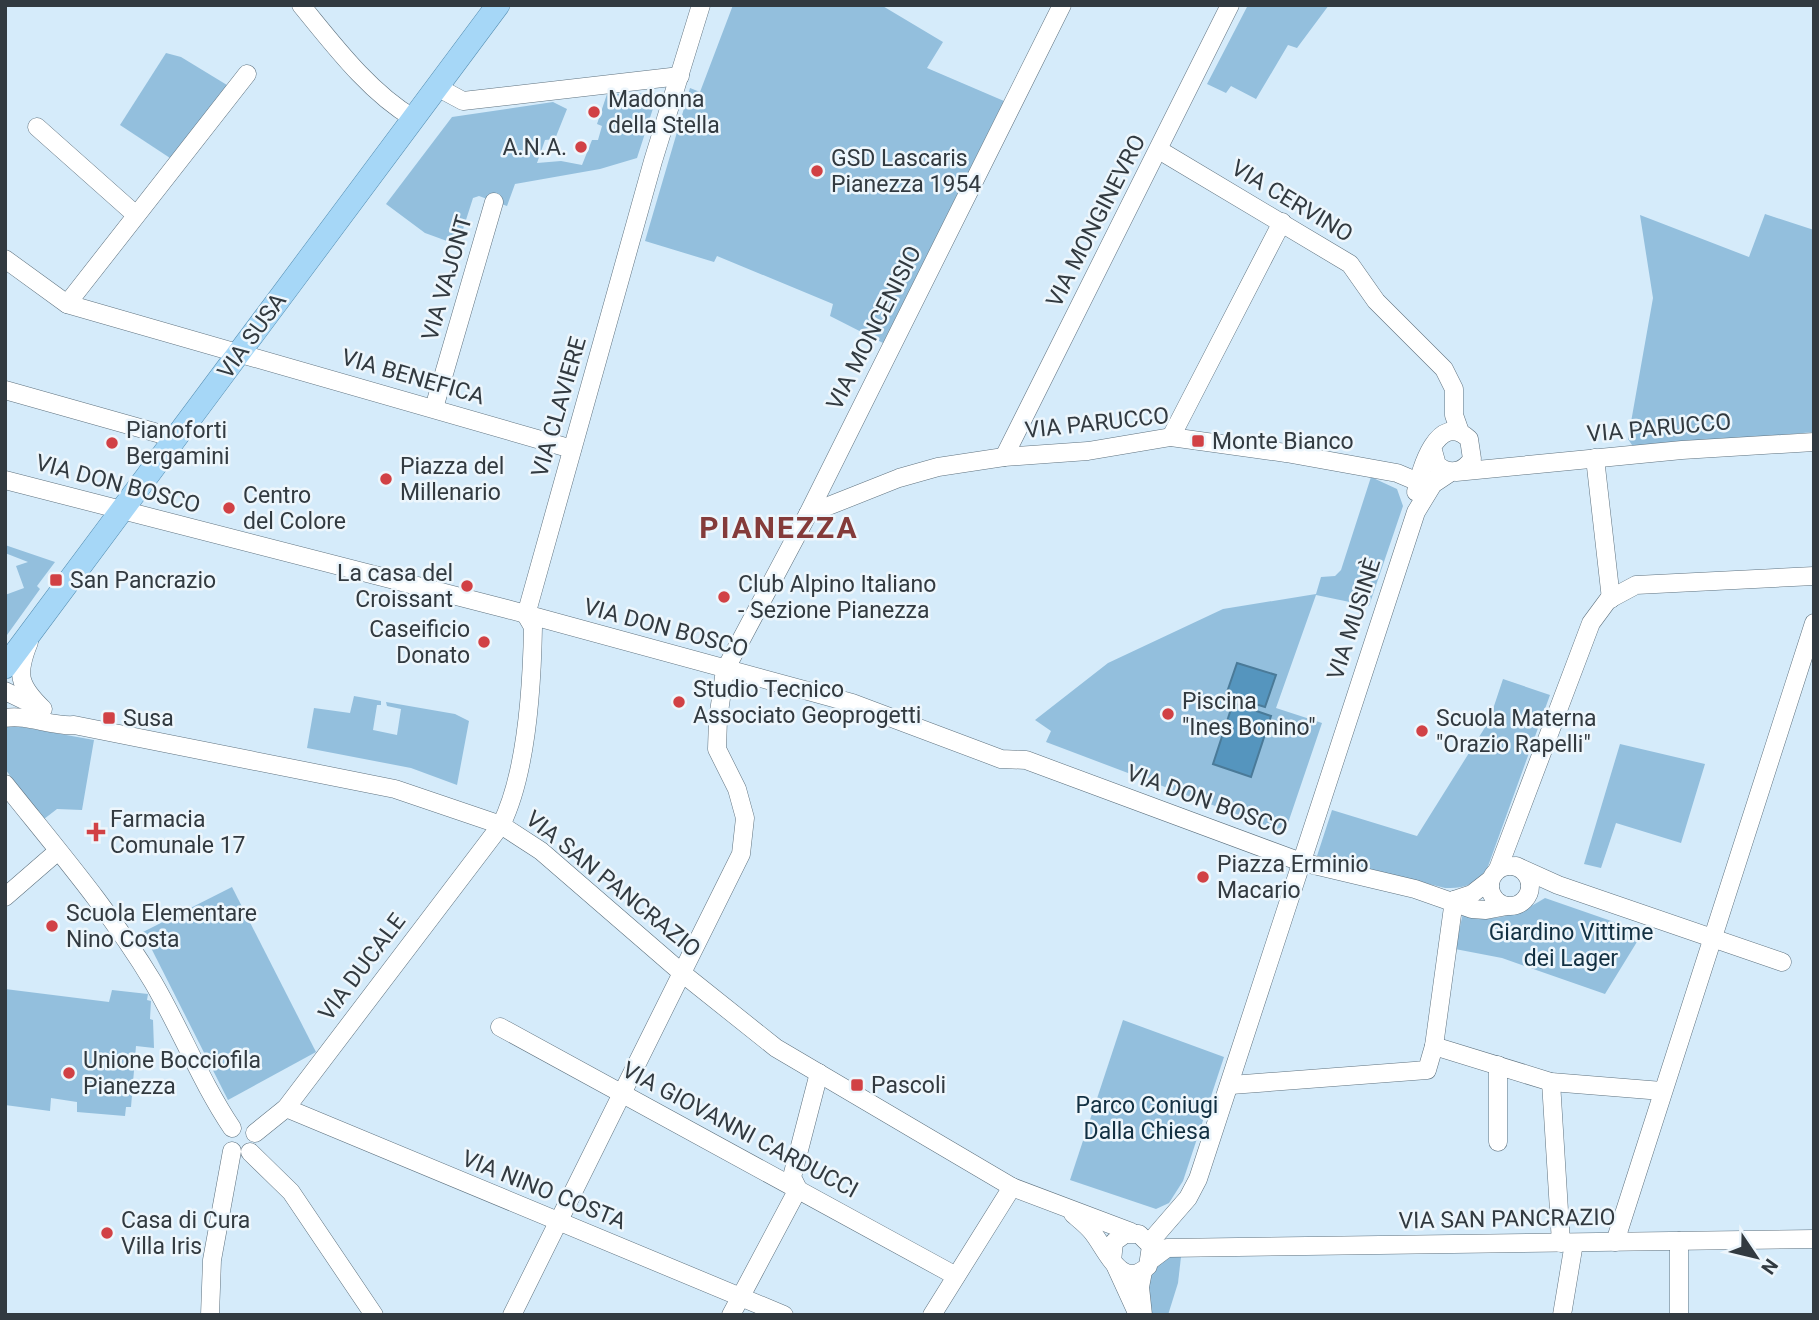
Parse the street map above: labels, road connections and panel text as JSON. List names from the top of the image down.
{
  "streets": {
    "main road": ["VIA SUSA"],
    "street": [
      "VIA CERVINO",
      "VIA MONGINEVRO",
      "VIA VAJONT",
      "VIA MONCENISIO",
      "VIA BENEFICA",
      "VIA CLAVIERE",
      "VIA PARUCCO",
      "VIA DON BOSCO",
      "VIA MUSINÈ",
      "VIA SAN PANCRAZIO",
      "VIA DUCALE",
      "VIA GIOVANNI CARDUCCI",
      "VIA NINO COSTA"
    ]
  },
  "crossings": [
    ["VIA CERVINO", "VIA MONGINEVRO"],
    ["VIA CERVINO", "VIA PARUCCO"],
    ["VIA MONGINEVRO", "VIA PARUCCO"],
    ["VIA VAJONT", "VIA BENEFICA"],
    ["VIA MONCENISIO", "VIA PARUCCO"],
    ["VIA MONCENISIO", "VIA DON BOSCO"],
    ["VIA MONCENISIO", "VIA SAN PANCRAZIO"],
    ["VIA MONCENISIO", "VIA GIOVANNI CARDUCCI"],
    ["VIA MONCENISIO", "VIA NINO COSTA"],
    ["VIA SUSA", "VIA BENEFICA"],
    ["VIA SUSA", "VIA DON BOSCO"],
    ["VIA BENEFICA", "VIA CLAVIERE"],
    ["VIA CLAVIERE", "VIA DON BOSCO"],
    ["VIA CLAVIERE", "VIA SAN PANCRAZIO"],
    ["VIA CLAVIERE", "VIA DUCALE"],
    ["VIA DON BOSCO", "VIA MUSINÈ"],
    ["VIA MUSINÈ", "VIA SAN PANCRAZIO"],
    ["VIA SAN PANCRAZIO", "VIA DUCALE"],
    ["VIA DUCALE", "VIA NINO COSTA"]
  ],
  "districts": ["PIANEZZA"],
  "parks": ["Giardino Vittime dei Lager", "Parco Coniugi Dalla Chiesa"],
  "places": {
    "other": [
      "Madonna della Stella",
      "A.N.A.",
      "GSD Lascaris Pianezza 1954",
      "Pianoforti Bergamini",
      "Piazza del Millenario",
      "Centro del Colore",
      "La casa del Croissant",
      "Club Alpino Italiano - Sezione Pianezza",
      "Caseificio Donato",
      "Studio Tecnico Associato Geoprogetti",
      "Piscina \"Ines Bonino\"",
      "Scuola Materna \"Orazio Rapelli\"",
      "Piazza Erminio Macario",
      "Scuola Elementare Nino Costa",
      "Unione Bocciofila Pianezza",
      "Casa di Cura Villa Iris"
    ],
    "transit": [
      "Monte Bianco",
      "San Pancrazio",
      "Susa",
      "Pascoli"
    ],
    "health": ["Farmacia Comunale 17"]
  },
  "north": "bottom right"
}
